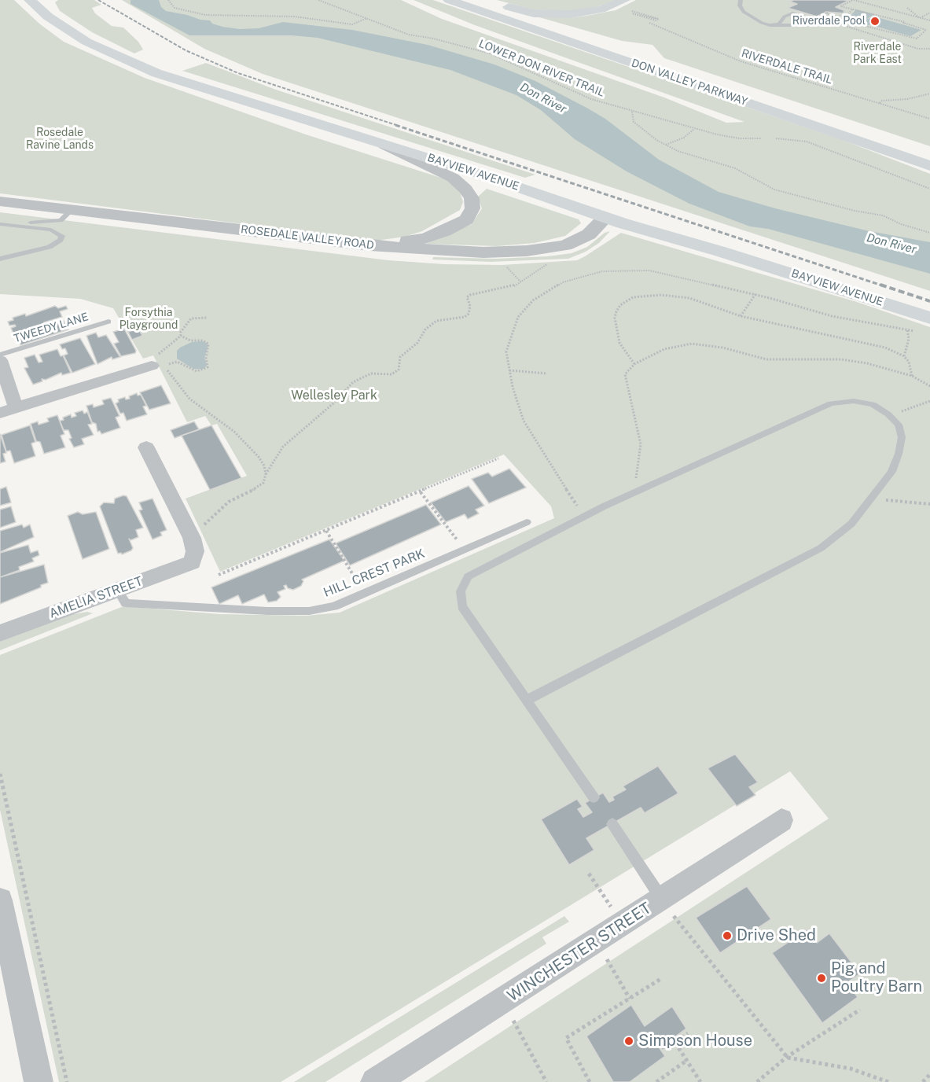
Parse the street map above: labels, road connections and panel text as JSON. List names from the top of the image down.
{
  "streets": {
    "main road": ["DON VALLEY PARKWAY", "BAYVIEW AVENUE"],
    "street": ["ROSEDALE VALLEY ROAD", "AMELIA STREET", "WINCHESTER STREET"],
    "lane": ["TWEEDY LANE", "HILL CREST PARK"],
    "path": ["RIVERDALE TRAIL", "LOWER DON RIVER TRAIL"]
  },
  "crossings": [
    ["BAYVIEW AVENUE", "ROSEDALE VALLEY ROAD"],
    ["HILL CREST PARK", "AMELIA STREET"]
  ],
  "water": ["Don River"],
  "parks": [
    "Riverdale Park East",
    "Rosedale Ravine Lands",
    "Forsythia Playground",
    "Wellesley Park"
  ],
  "places": [
    "Riverdale Pool",
    "Drive Shed",
    "Pig and Poultry Barn",
    "Simpson House"
  ]
}
